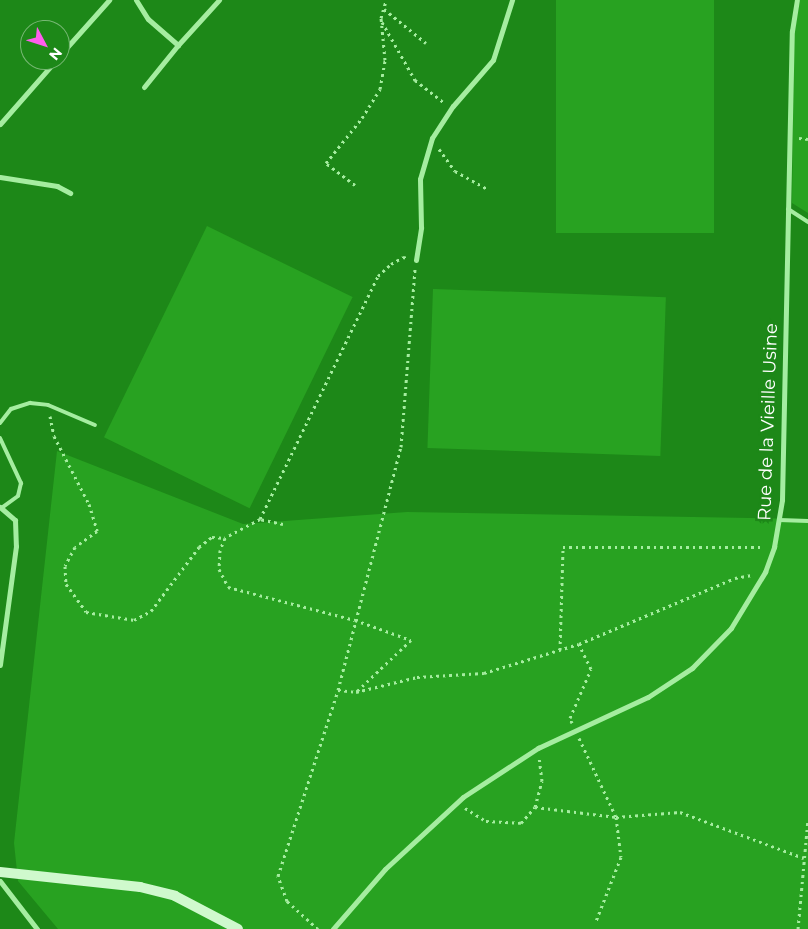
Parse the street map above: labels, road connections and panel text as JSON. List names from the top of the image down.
{
  "streets": {
    "street": ["Rue de la Vieille Usine"]
  },
  "north": "bottom right"
}
